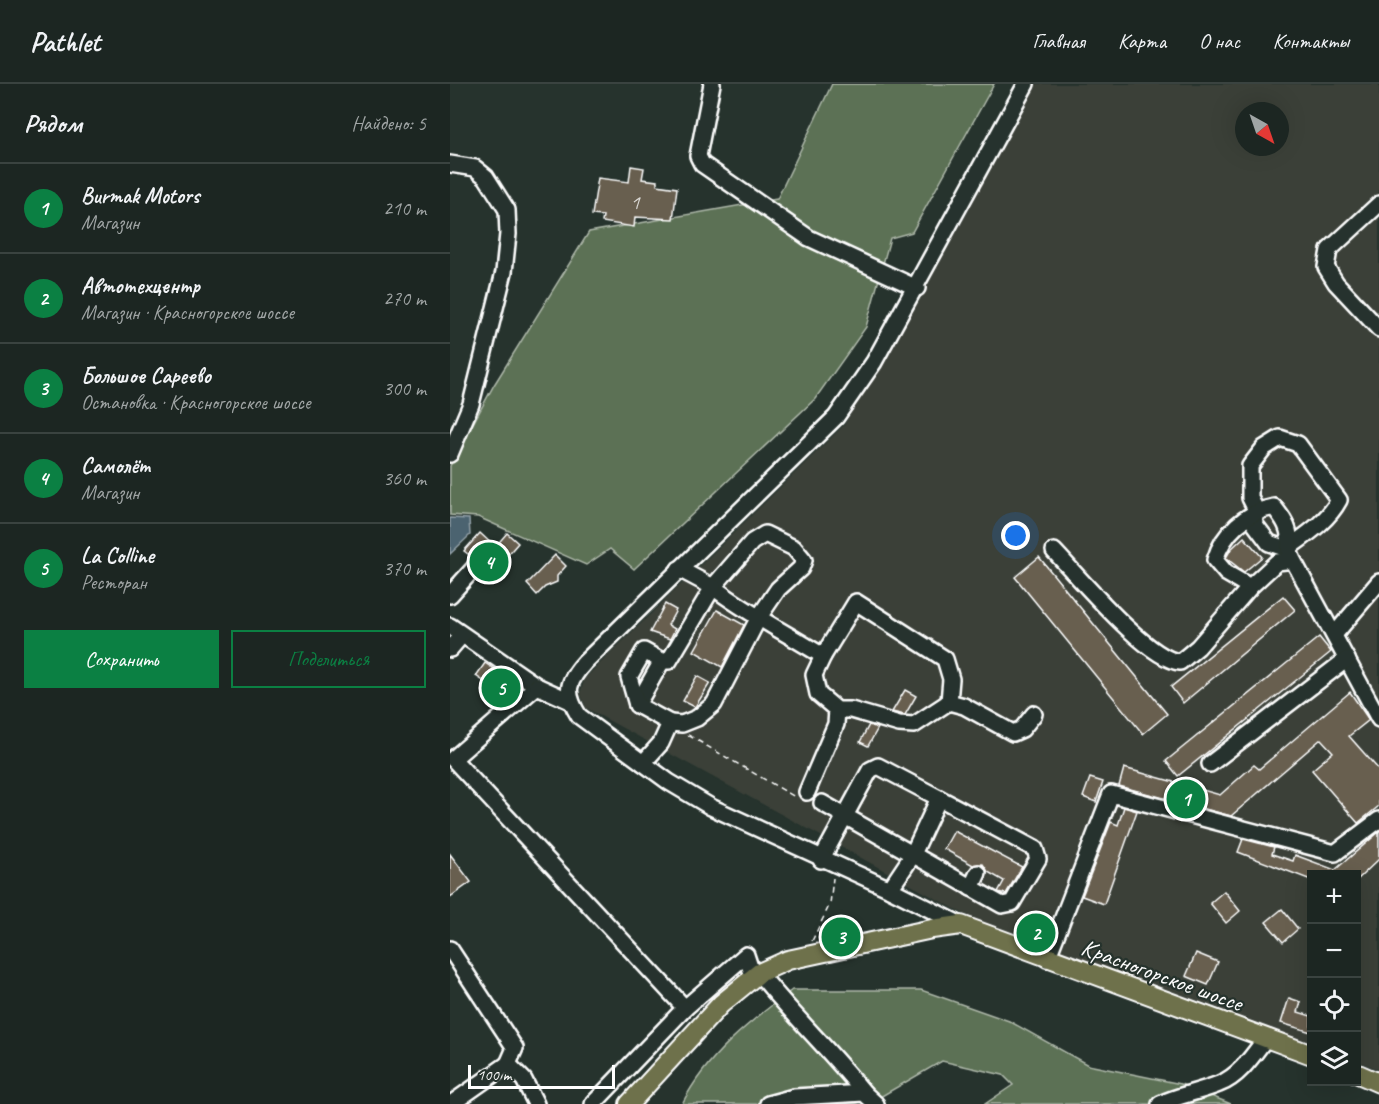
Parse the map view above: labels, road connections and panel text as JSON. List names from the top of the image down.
{
  "streets": {
    "main road": ["Красногорское шоссе"]
  },
  "house_numbers": ["1"],
  "scale_bar": "100 m",
  "north": "bottom right",
  "page": {
    "header": "Pathlet",
    "nav": [
      "Главная",
      "Карта",
      "О нас",
      "Контакты"
    ],
    "heading": ["Рядом", "Найдено: 5"],
    "list": [
      {
        "mark": "1",
        "name": "Burmak Motors",
        "note": "Магазин",
        "value": "210 m"
      },
      {
        "mark": "2",
        "name": "Автотехцентр",
        "note": "Магазин · Красногорское шоссе",
        "value": "270 m"
      },
      {
        "mark": "3",
        "name": "Большое Сареево",
        "note": "Остановка · Красногорское шоссе",
        "value": "300 m"
      },
      {
        "mark": "4",
        "name": "Самолёт",
        "note": "Магазин",
        "value": "360 m"
      },
      {
        "mark": "5",
        "name": "La Colline",
        "note": "Ресторан",
        "value": "370 m"
      }
    ],
    "pins": [
      "4",
      "5",
      "1",
      "2",
      "3"
    ],
    "buttons": ["Сохранить", "Поделиться"],
    "map_buttons": ["+", "−"],
    "scale": "100 m"
  }
}
